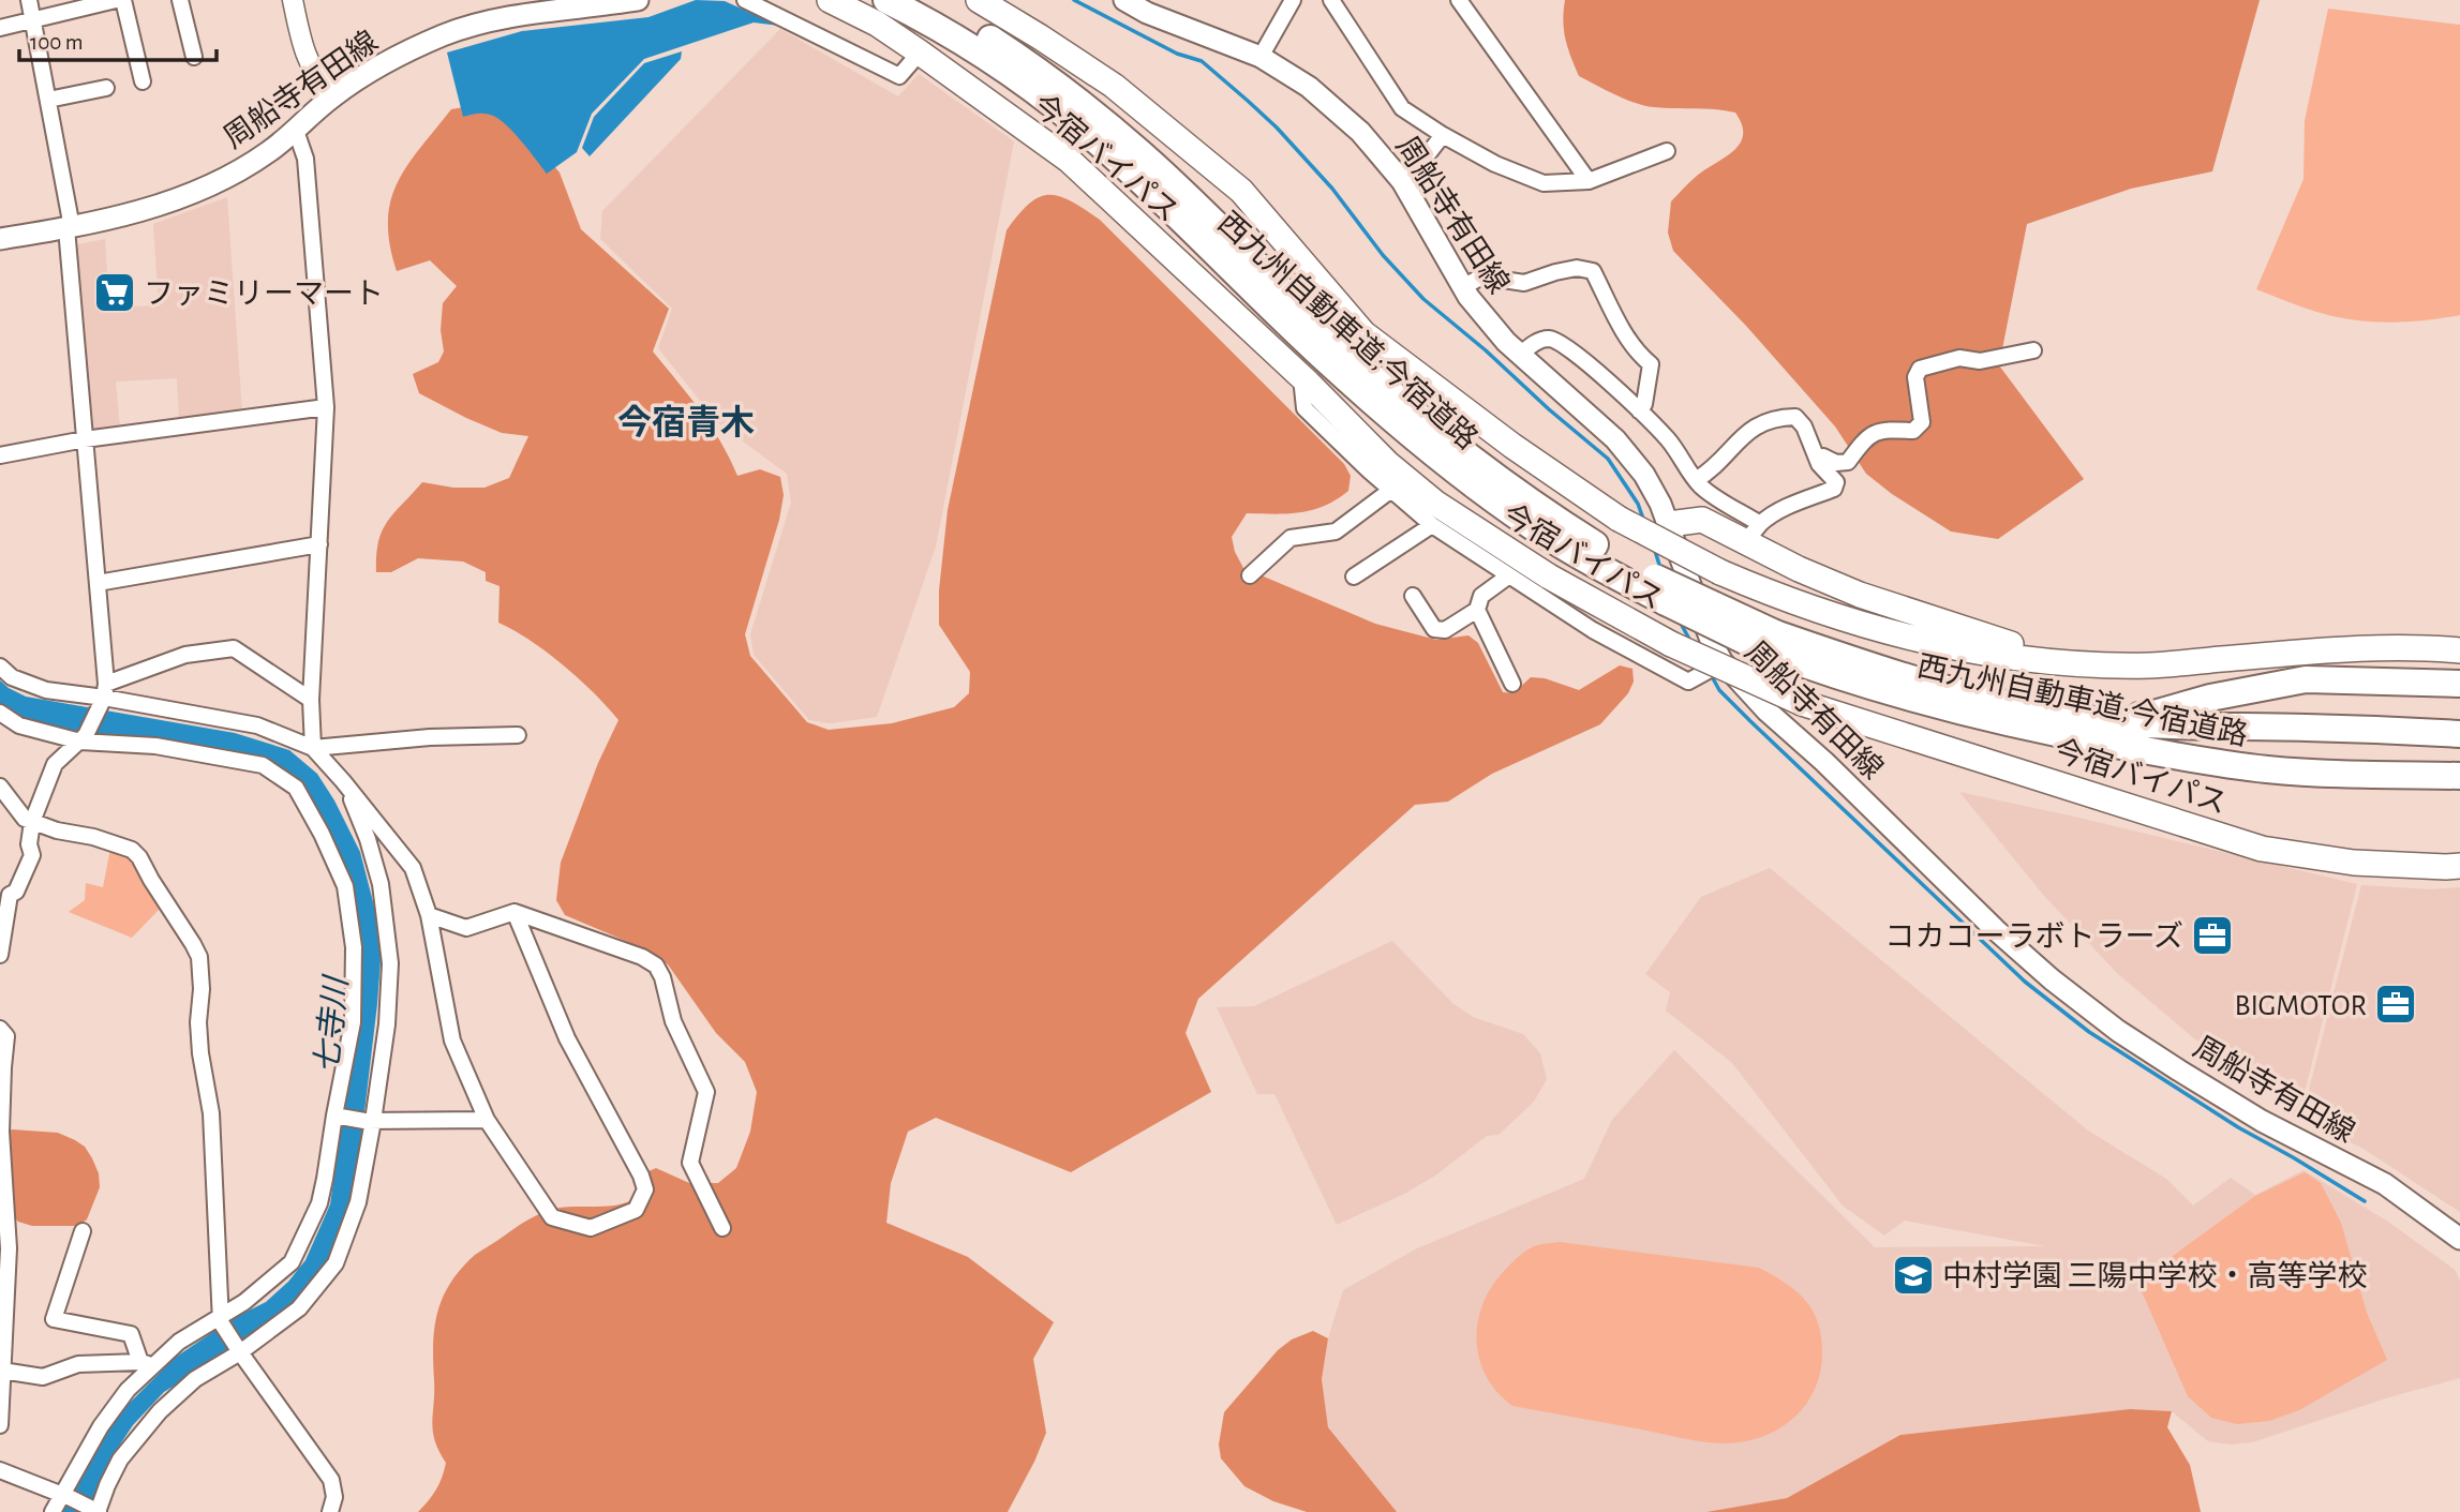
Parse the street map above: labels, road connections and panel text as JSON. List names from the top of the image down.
{
  "streets": {
    "highway": ["今宿バイパス", "西九州自動車道;今宿道路"],
    "main road": ["周船寺有田線"]
  },
  "districts": ["今宿青木"],
  "water": ["七寺川"],
  "places": {
    "supermarket": ["ファミリーマート"],
    "office": ["コカコーラボトラーズ", "BIGMOTOR"],
    "school or university": ["中村学園 三陽中学校・高等学校"]
  },
  "scale_bar": "100 m"
}
